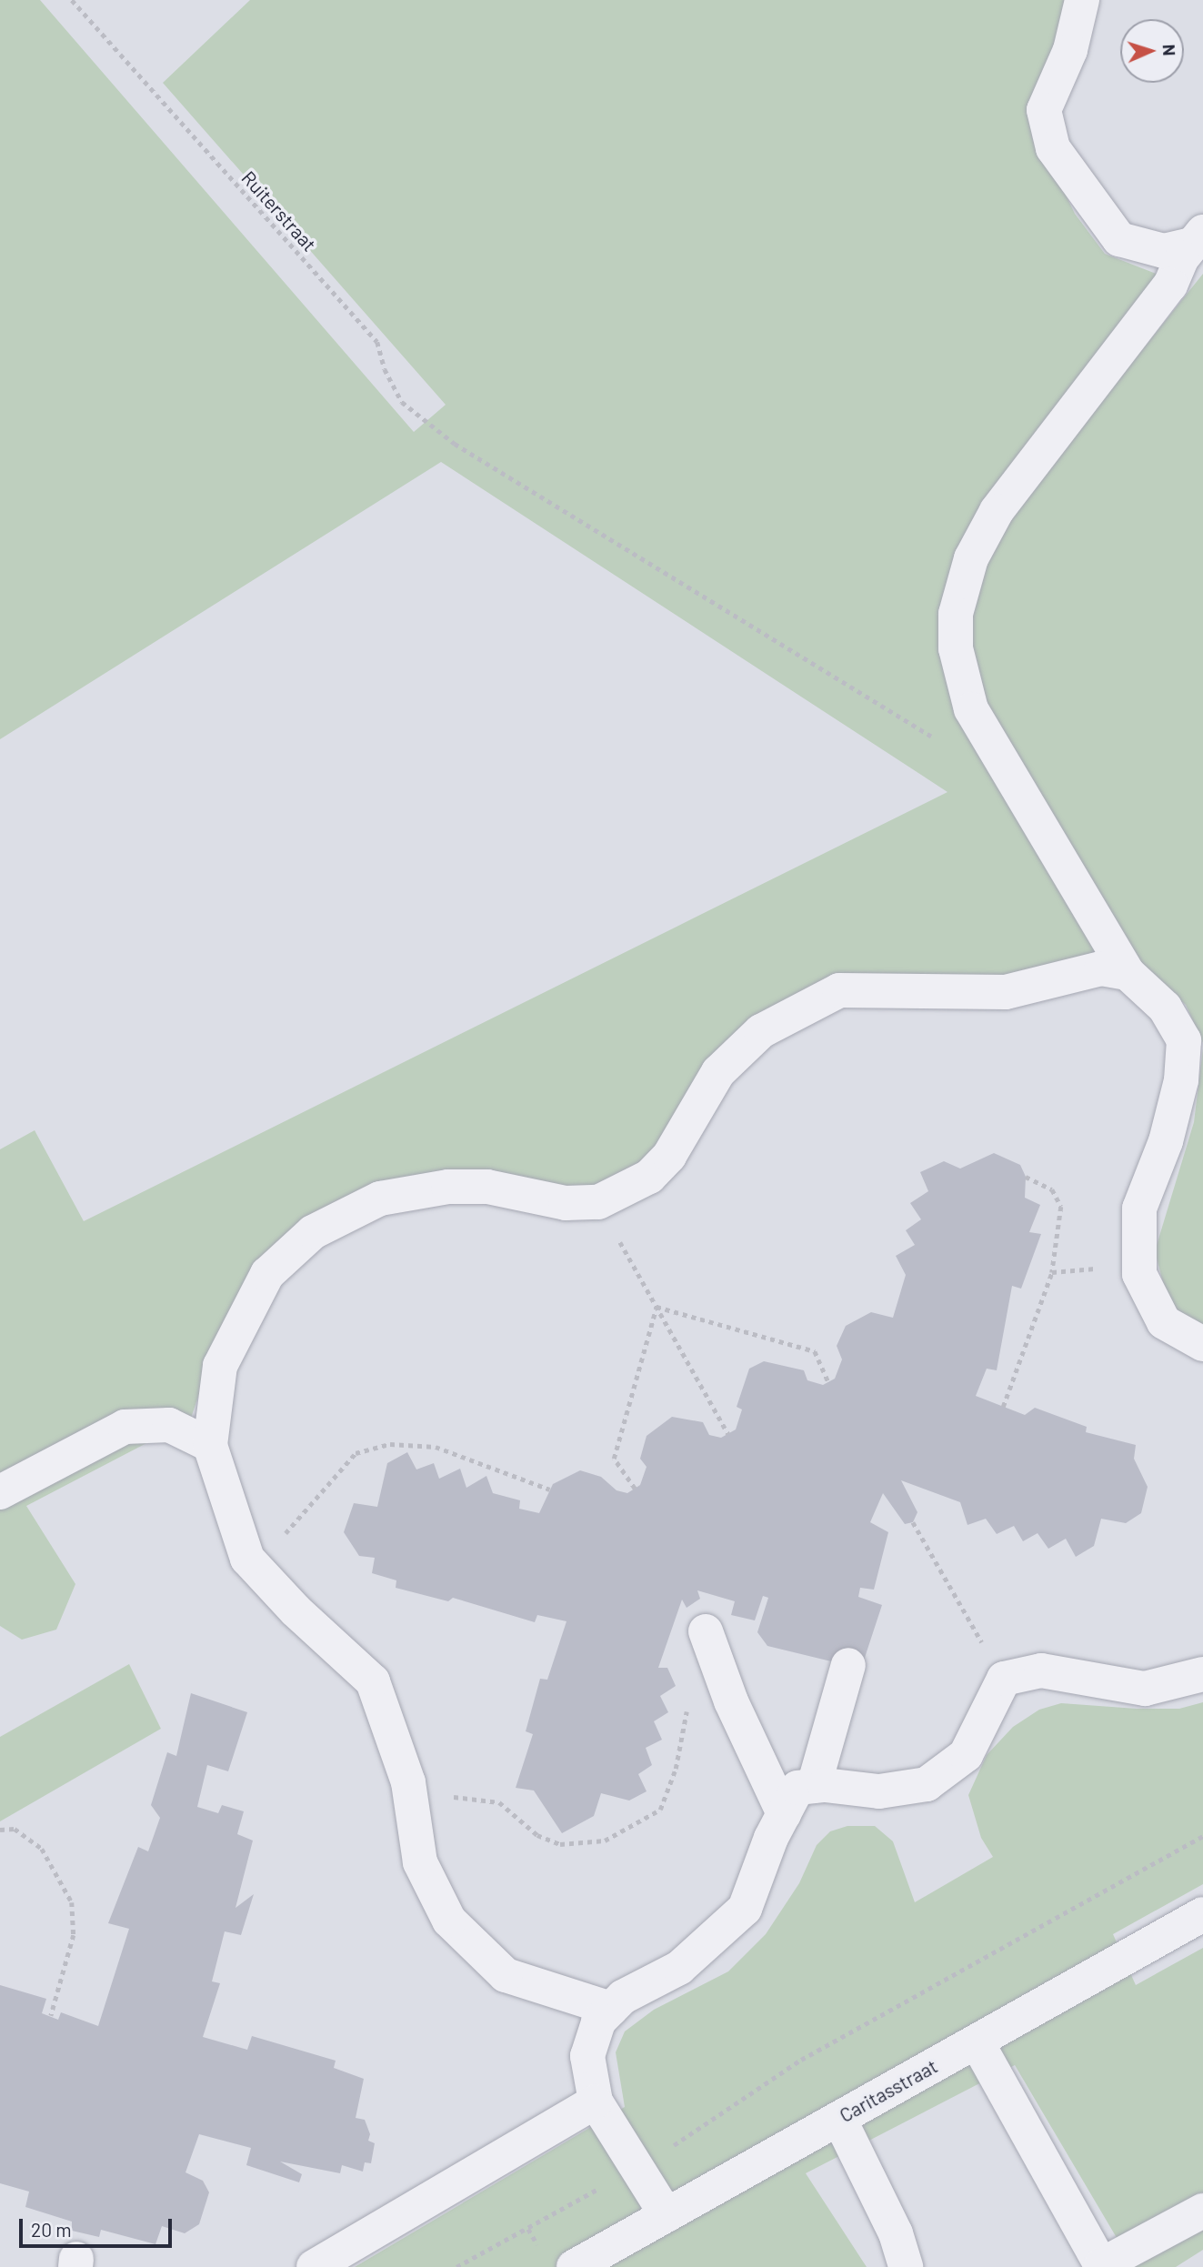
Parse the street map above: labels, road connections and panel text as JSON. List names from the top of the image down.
{
  "streets": {
    "street": ["Caritasstraat"],
    "path": ["Ruiterstraat"]
  },
  "scale_bar": "20 m",
  "north": "right"
}
